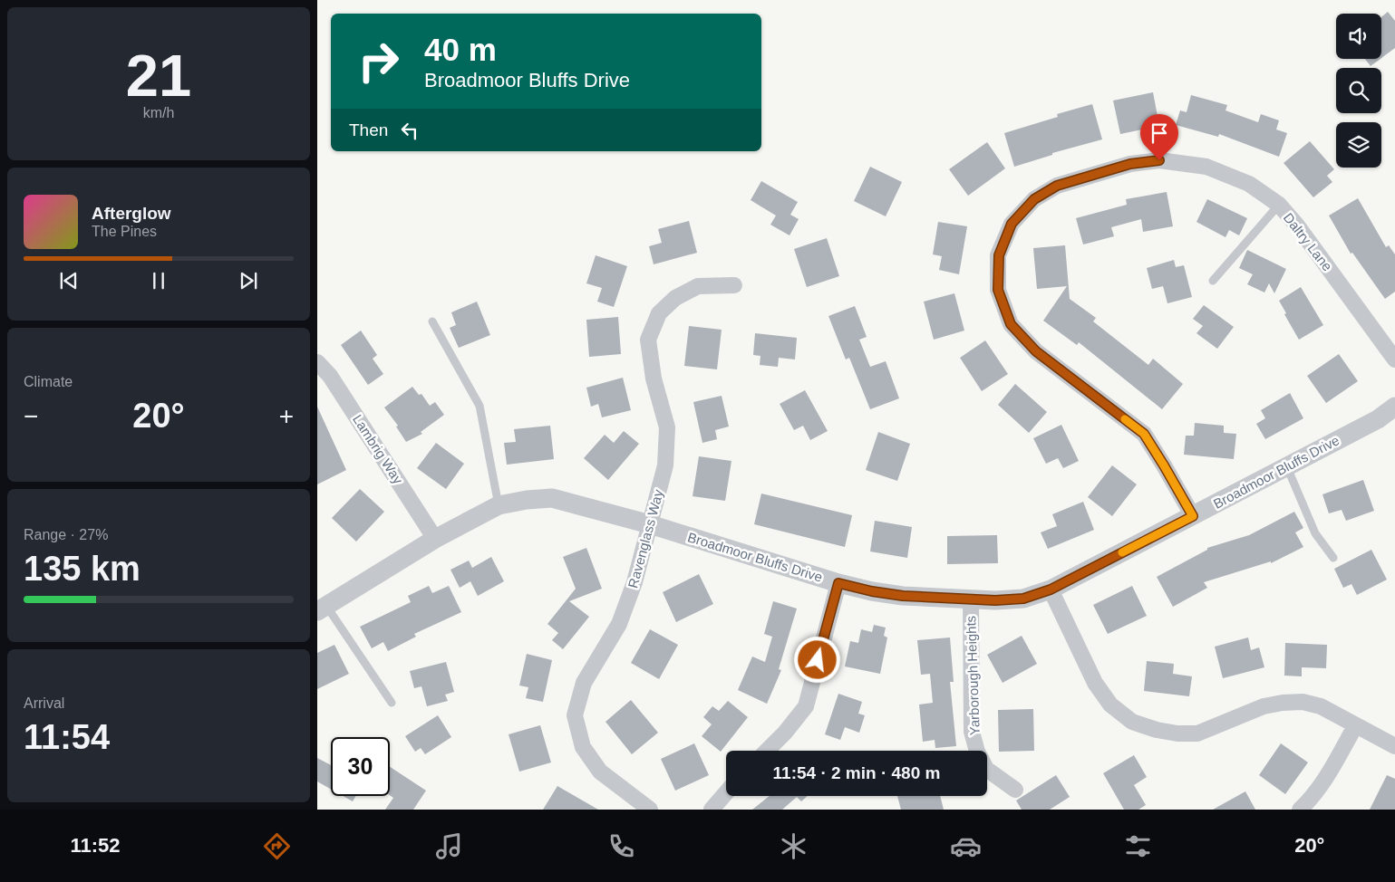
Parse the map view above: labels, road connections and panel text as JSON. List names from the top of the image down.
{
  "streets": {
    "street": [
      "Daltry Lane",
      "Lambrig Way",
      "Broadmoor Bluffs Drive",
      "Ravenglass Way",
      "Yarborough Heights"
    ]
  },
  "crossings": [
    ["Daltry Lane", "Broadmoor Bluffs Drive"],
    ["Lambrig Way", "Broadmoor Bluffs Drive"],
    ["Broadmoor Bluffs Drive", "Ravenglass Way"],
    ["Broadmoor Bluffs Drive", "Yarborough Heights"]
  ],
  "page": {
    "tile": [
      ["21", "km/h"],
      "Climate",
      ["Range · 27%", "135 km"],
      ["Arrival", "11:54"]
    ],
    "turn": ["40 m", "Broadmoor Bluffs Drive"],
    "then": "Then",
    "song": ["Afterglow", "The Pines"],
    "heat": ["−", "20°", "+"],
    "limit": "30",
    "trip": "11:54 · 2 min · 480 m",
    "tabs": ["11:52", "20°"]
  }
}
